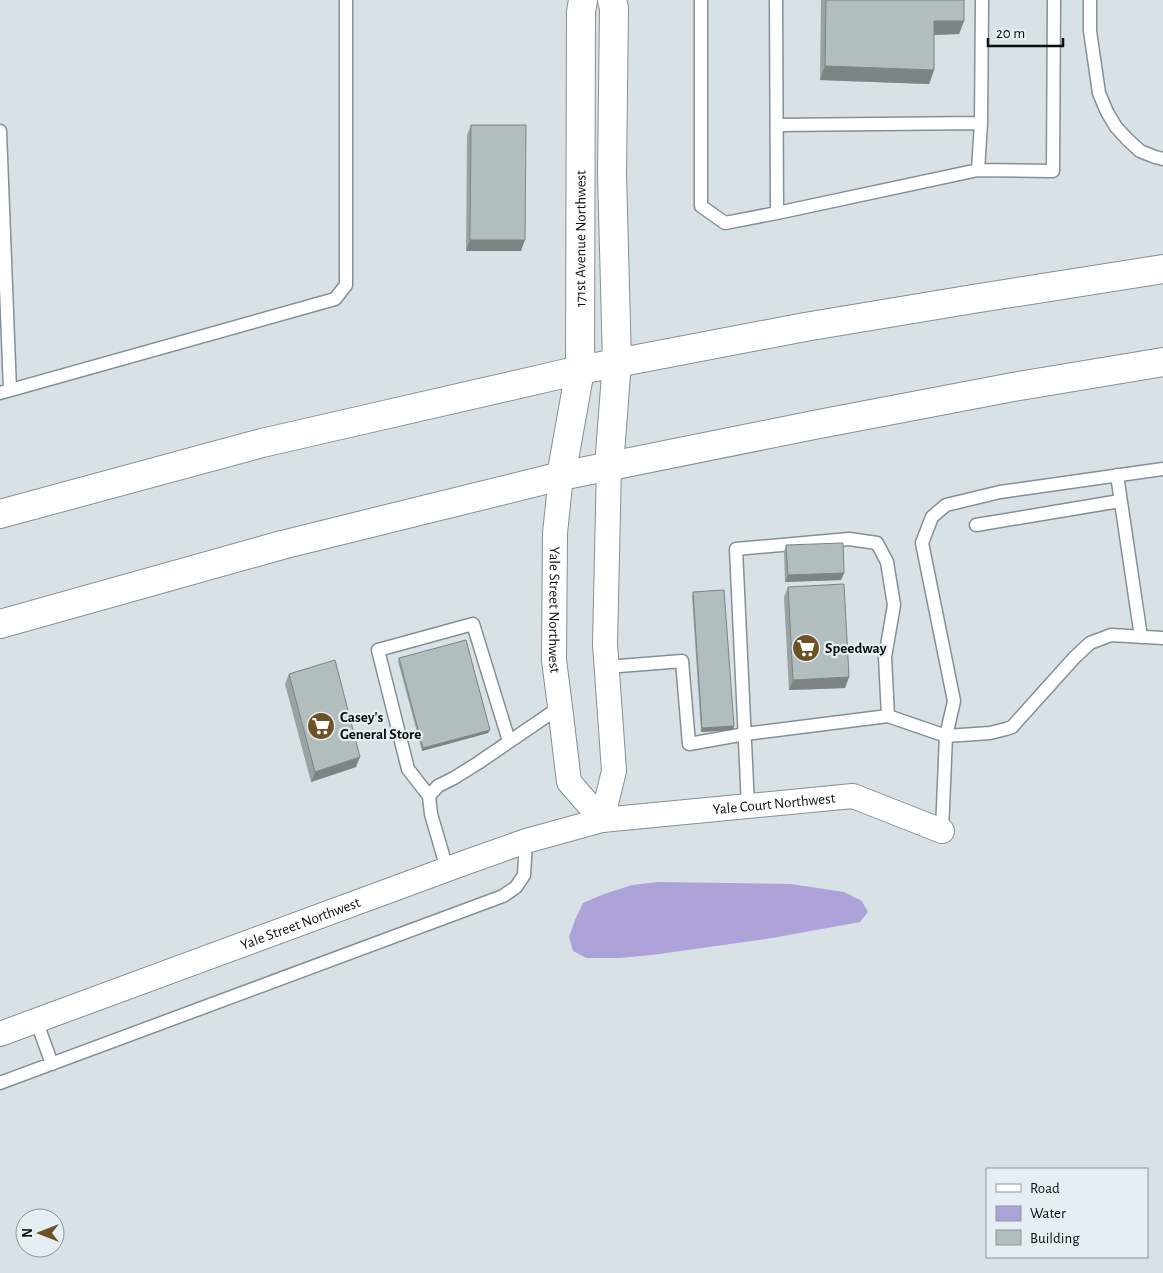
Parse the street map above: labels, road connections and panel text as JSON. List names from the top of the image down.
{
  "streets": {
    "main road": ["171st Avenue Northwest"],
    "street": ["Yale Street Northwest", "Yale Court Northwest"]
  },
  "crossings": [
    ["171st Avenue Northwest", "Yale Street Northwest"],
    ["Yale Street Northwest", "Yale Court Northwest"]
  ],
  "places": {
    "supermarket": ["Speedway", "Casey's General Store"]
  },
  "legend": ["Road", "Water", "Building"],
  "scale_bar": "20 m",
  "north": "left"
}
